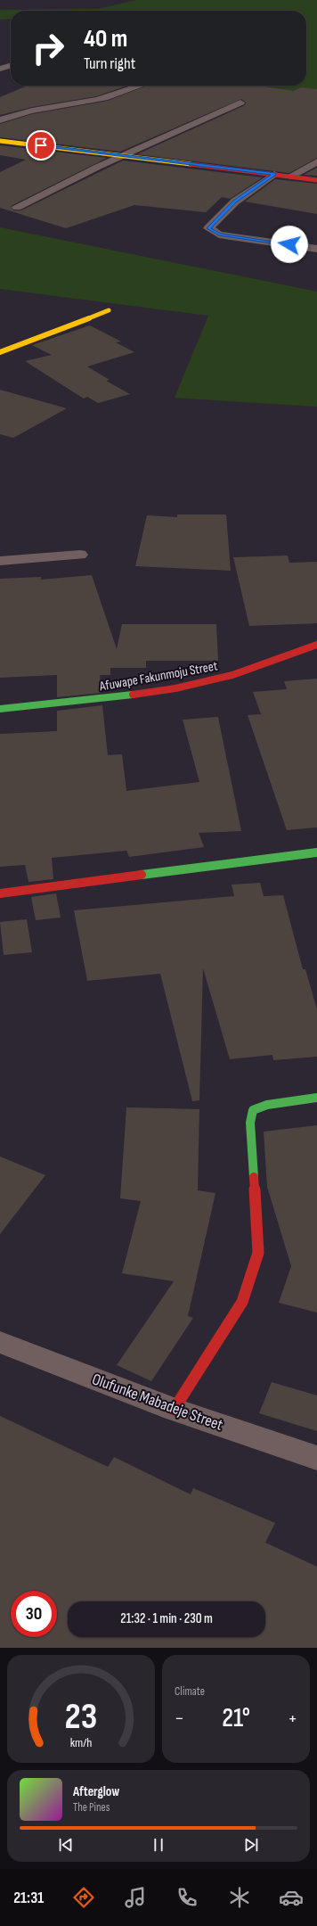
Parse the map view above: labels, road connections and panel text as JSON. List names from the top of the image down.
{
  "streets": {
    "street": ["Afuwape Fakunmoju Street", "Olufunke Mabadeje Street"]
  },
  "page": {
    "turn": ["40 m", "Turn right"],
    "limit": "30",
    "trip": "21:32 · 1 min · 230 m",
    "tile": "Climate",
    "heat": ["−", "21°", "+"],
    "song": ["Afterglow", "The Pines"],
    "tabs": "21:31",
    "gauge": ["23", "km/h"]
  }
}
